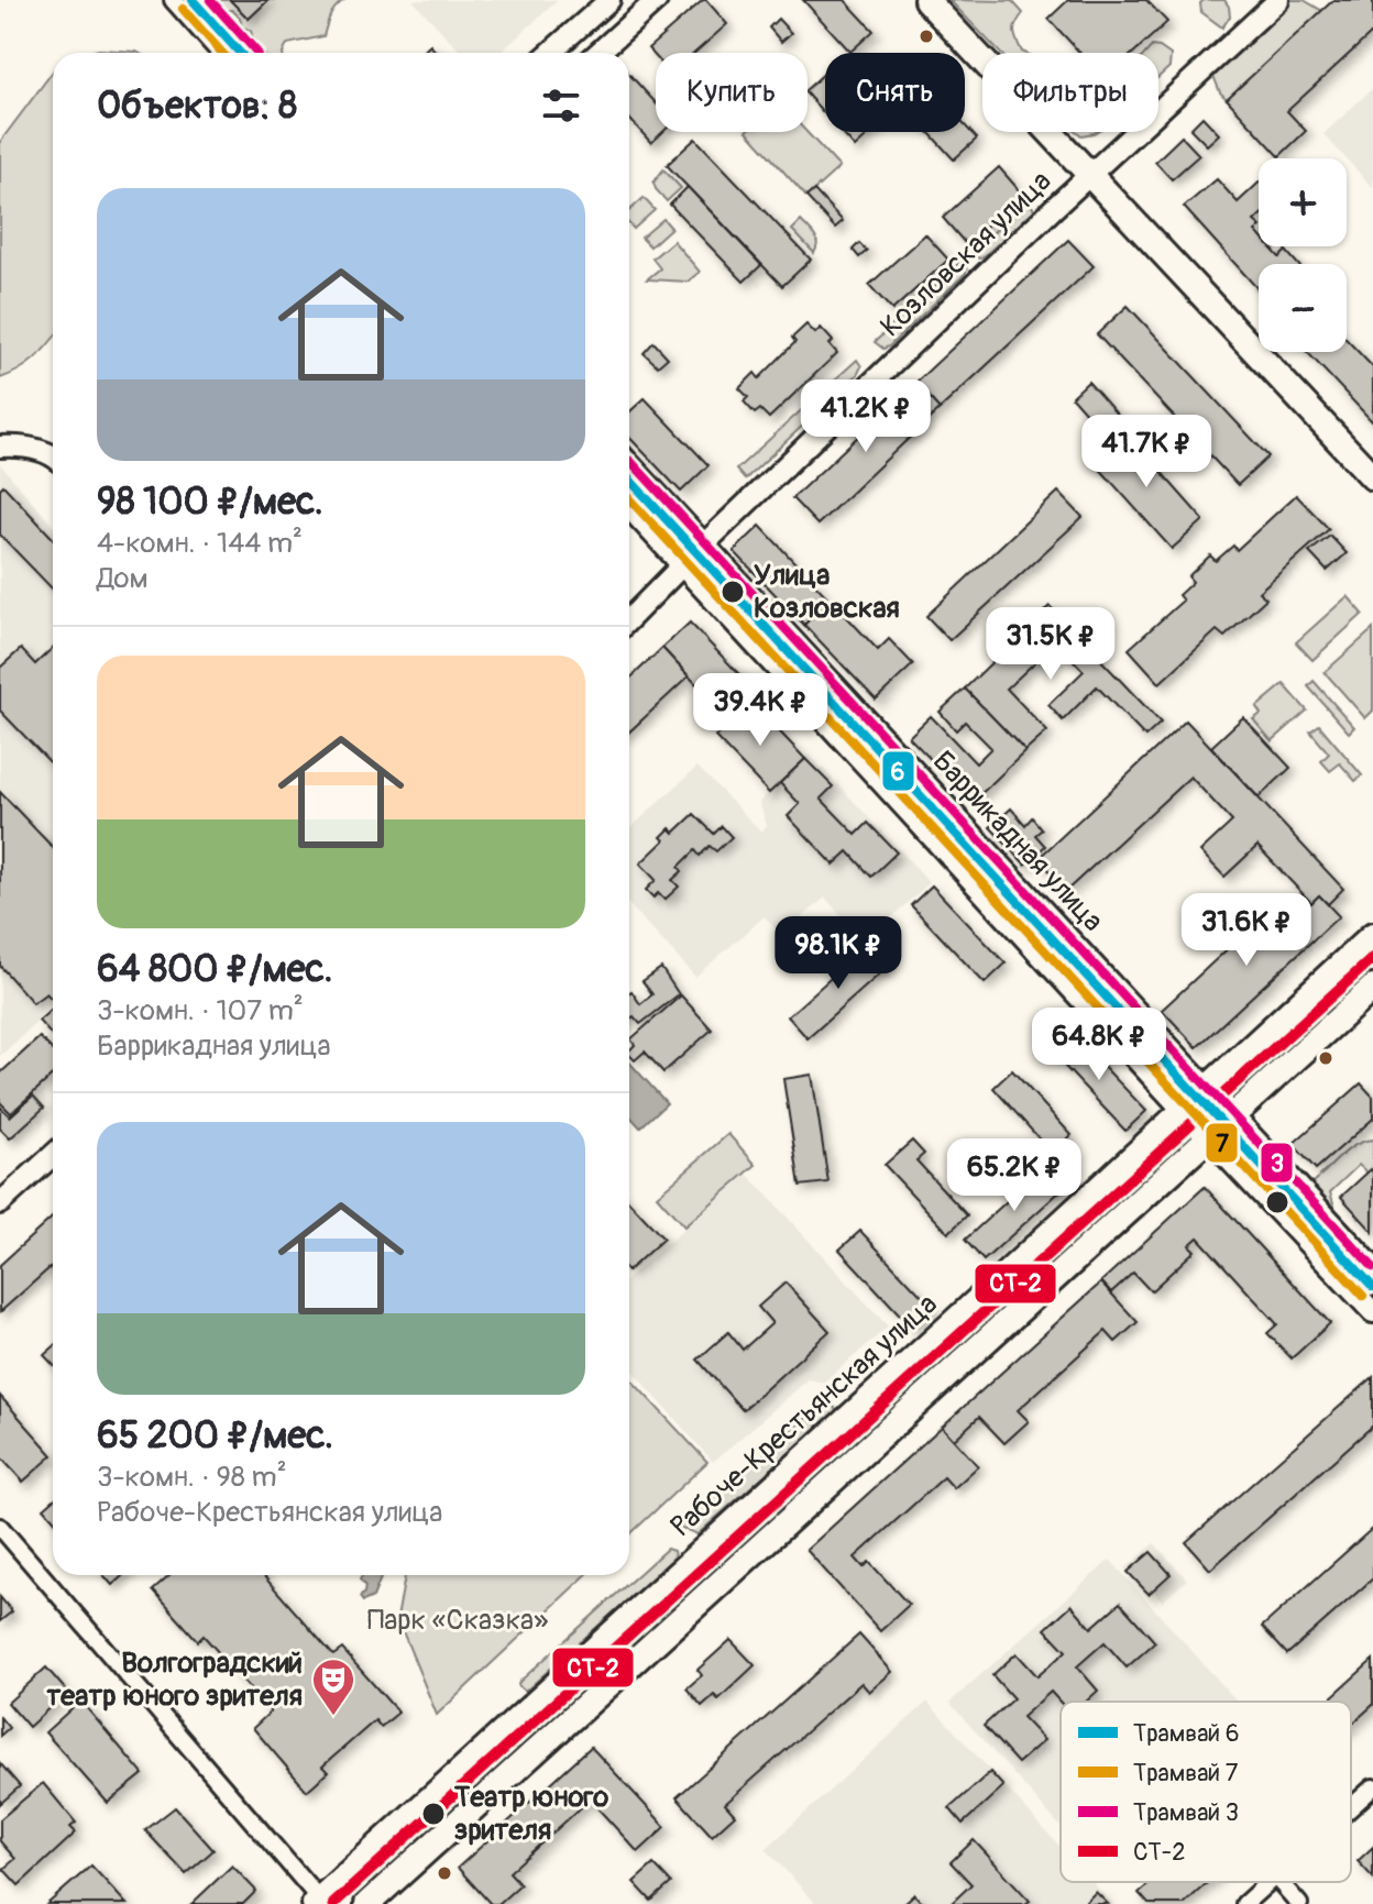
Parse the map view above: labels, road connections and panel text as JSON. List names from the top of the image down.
{
  "streets": {
    "main road": ["Рабоче-Крестьянская улица"],
    "street": ["Козловская улица", "Баррикадная улица"]
  },
  "crossings": [
    ["Козловская улица", "Баррикадная улица"],
    ["Баррикадная улица", "Рабоче-Крестьянская улица"]
  ],
  "parks": ["Парк «Сказка»"],
  "places": {
    "other": ["Улица Козловская", "Театр юного зрителя"],
    "theatre": ["Волгоградский театр юного зрителя"]
  },
  "lines": [
    "tram line 6",
    "tram line 3",
    "tram line 7",
    "transit line СТ-2"
  ],
  "legend": [
    "Трамвай 6",
    "Трамвай 7",
    "Трамвай 3",
    "СТ-2"
  ],
  "page": {
    "chip": ["Купить", "Снять", "Фильтры"],
    "heading": "Объектов: 8",
    "map_buttons": ["+", "−"],
    "list": [
      {
        "name": "98 100 ₽/мес.",
        "note": "4-комн. · 144 m² · Дом"
      },
      {
        "name": "64 800 ₽/мес.",
        "note": "3-комн. · 107 m² · Баррикадная улица"
      },
      {
        "name": "65 200 ₽/мес.",
        "note": "3-комн. · 98 m² · Рабоче-Крестьянская улица"
      }
    ],
    "price": [
      "41.2K ₽",
      "41.7K ₽",
      "31.5K ₽",
      "39.4K ₽",
      "31.6K ₽",
      "98.1K ₽",
      "64.8K ₽",
      "65.2K ₽"
    ]
  }
}
